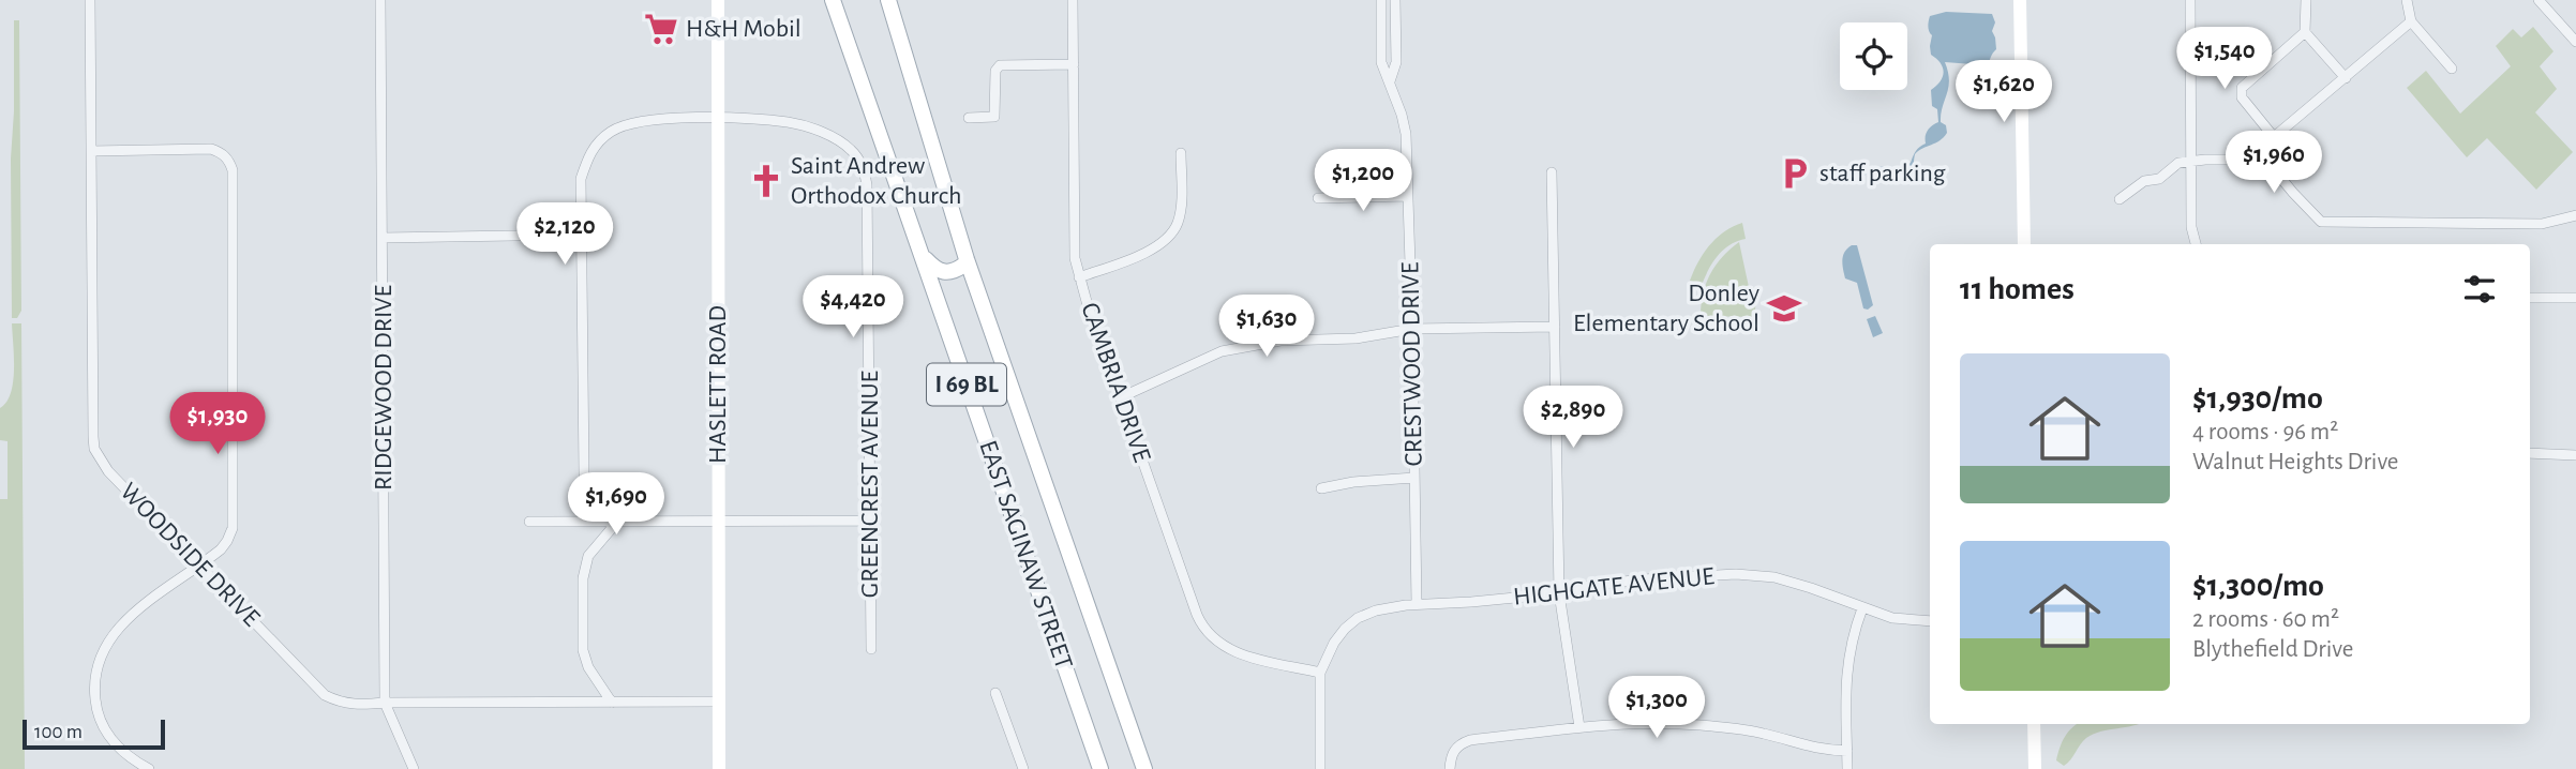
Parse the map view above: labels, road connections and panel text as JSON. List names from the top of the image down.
{
  "streets": {
    "main road": ["HASLETT ROAD", "I 69 BL", "EAST SAGINAW STREET"],
    "street": [
      "CRESTWOOD DRIVE",
      "CAMBRIA DRIVE",
      "RIDGEWOOD DRIVE",
      "GREENCREST AVENUE",
      "WOODSIDE DRIVE",
      "HIGHGATE AVENUE"
    ]
  },
  "crossings": [
    ["CRESTWOOD DRIVE", "HIGHGATE AVENUE"],
    ["CAMBRIA DRIVE", "HIGHGATE AVENUE"],
    ["HASLETT ROAD", "GREENCREST AVENUE"],
    ["HASLETT ROAD", "WOODSIDE DRIVE"],
    ["RIDGEWOOD DRIVE", "WOODSIDE DRIVE"]
  ],
  "places": {
    "supermarket": ["H&H Mobil"],
    "parking": ["staff parking"],
    "church": ["Saint Andrew Orthodox Church"],
    "school or university": ["Donley Elementary School"]
  },
  "scale_bar": "100 m",
  "page": {
    "price": [
      "$1,540",
      "$1,620",
      "$1,960",
      "$1,200",
      "$2,120",
      "$4,420",
      "$1,630",
      "$2,890",
      "$1,930",
      "$1,690",
      "$1,300"
    ],
    "heading": "11 homes",
    "list": [
      {
        "name": "$1,930/mo",
        "note": "4 rooms · 96 m² · Walnut Heights Drive"
      },
      {
        "name": "$1,300/mo",
        "note": "2 rooms · 60 m² · Blythefield Drive"
      }
    ],
    "scale": "100 m"
  }
}
